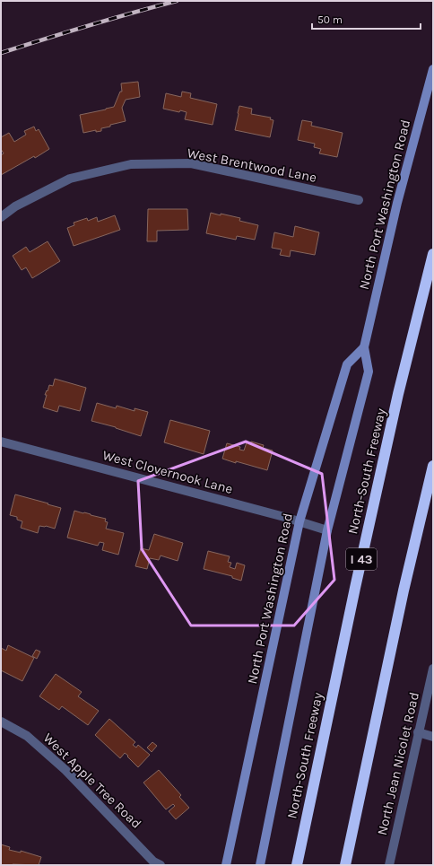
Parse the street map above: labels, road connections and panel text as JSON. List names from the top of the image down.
{
  "streets": {
    "highway": ["North-South Freeway", "I 43"],
    "main road": ["North Port Washington Road"],
    "street": [
      "West Brentwood Lane",
      "West Clovernook Lane",
      "North Jean Nicolet Road",
      "West Apple Tree Road"
    ]
  },
  "crossings": [
    ["North Port Washington Road", "West Clovernook Lane"]
  ],
  "scale_bar": "50 m"
}
